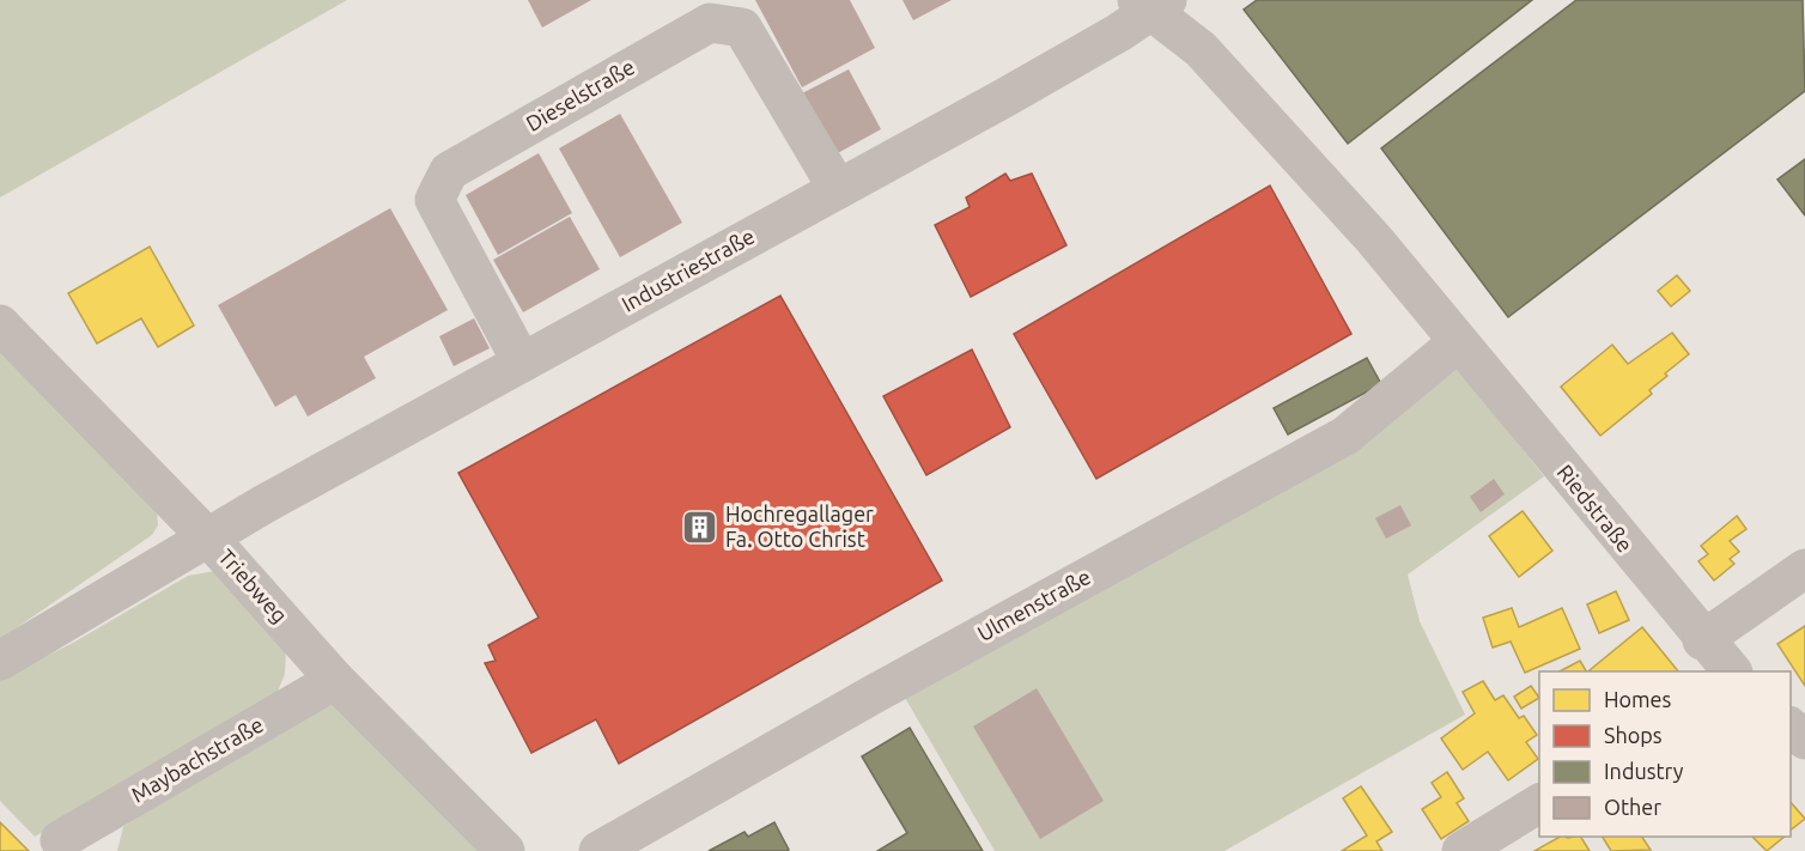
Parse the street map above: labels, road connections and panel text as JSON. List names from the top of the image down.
{
  "streets": {
    "street": [
      "Dieselstraße",
      "Industriestraße",
      "Riedstraße",
      "Triebweg",
      "Ulmenstraße",
      "Maybachstraße"
    ]
  },
  "crossings": [
    ["Dieselstraße", "Industriestraße"],
    ["Industriestraße", "Riedstraße"],
    ["Industriestraße", "Triebweg"],
    ["Riedstraße", "Ulmenstraße"],
    ["Triebweg", "Maybachstraße"]
  ],
  "places": {
    "building": ["Hochregallager Fa. Otto Christ"]
  },
  "legend": [
    "Homes",
    "Shops",
    "Industry",
    "Other"
  ]
}
